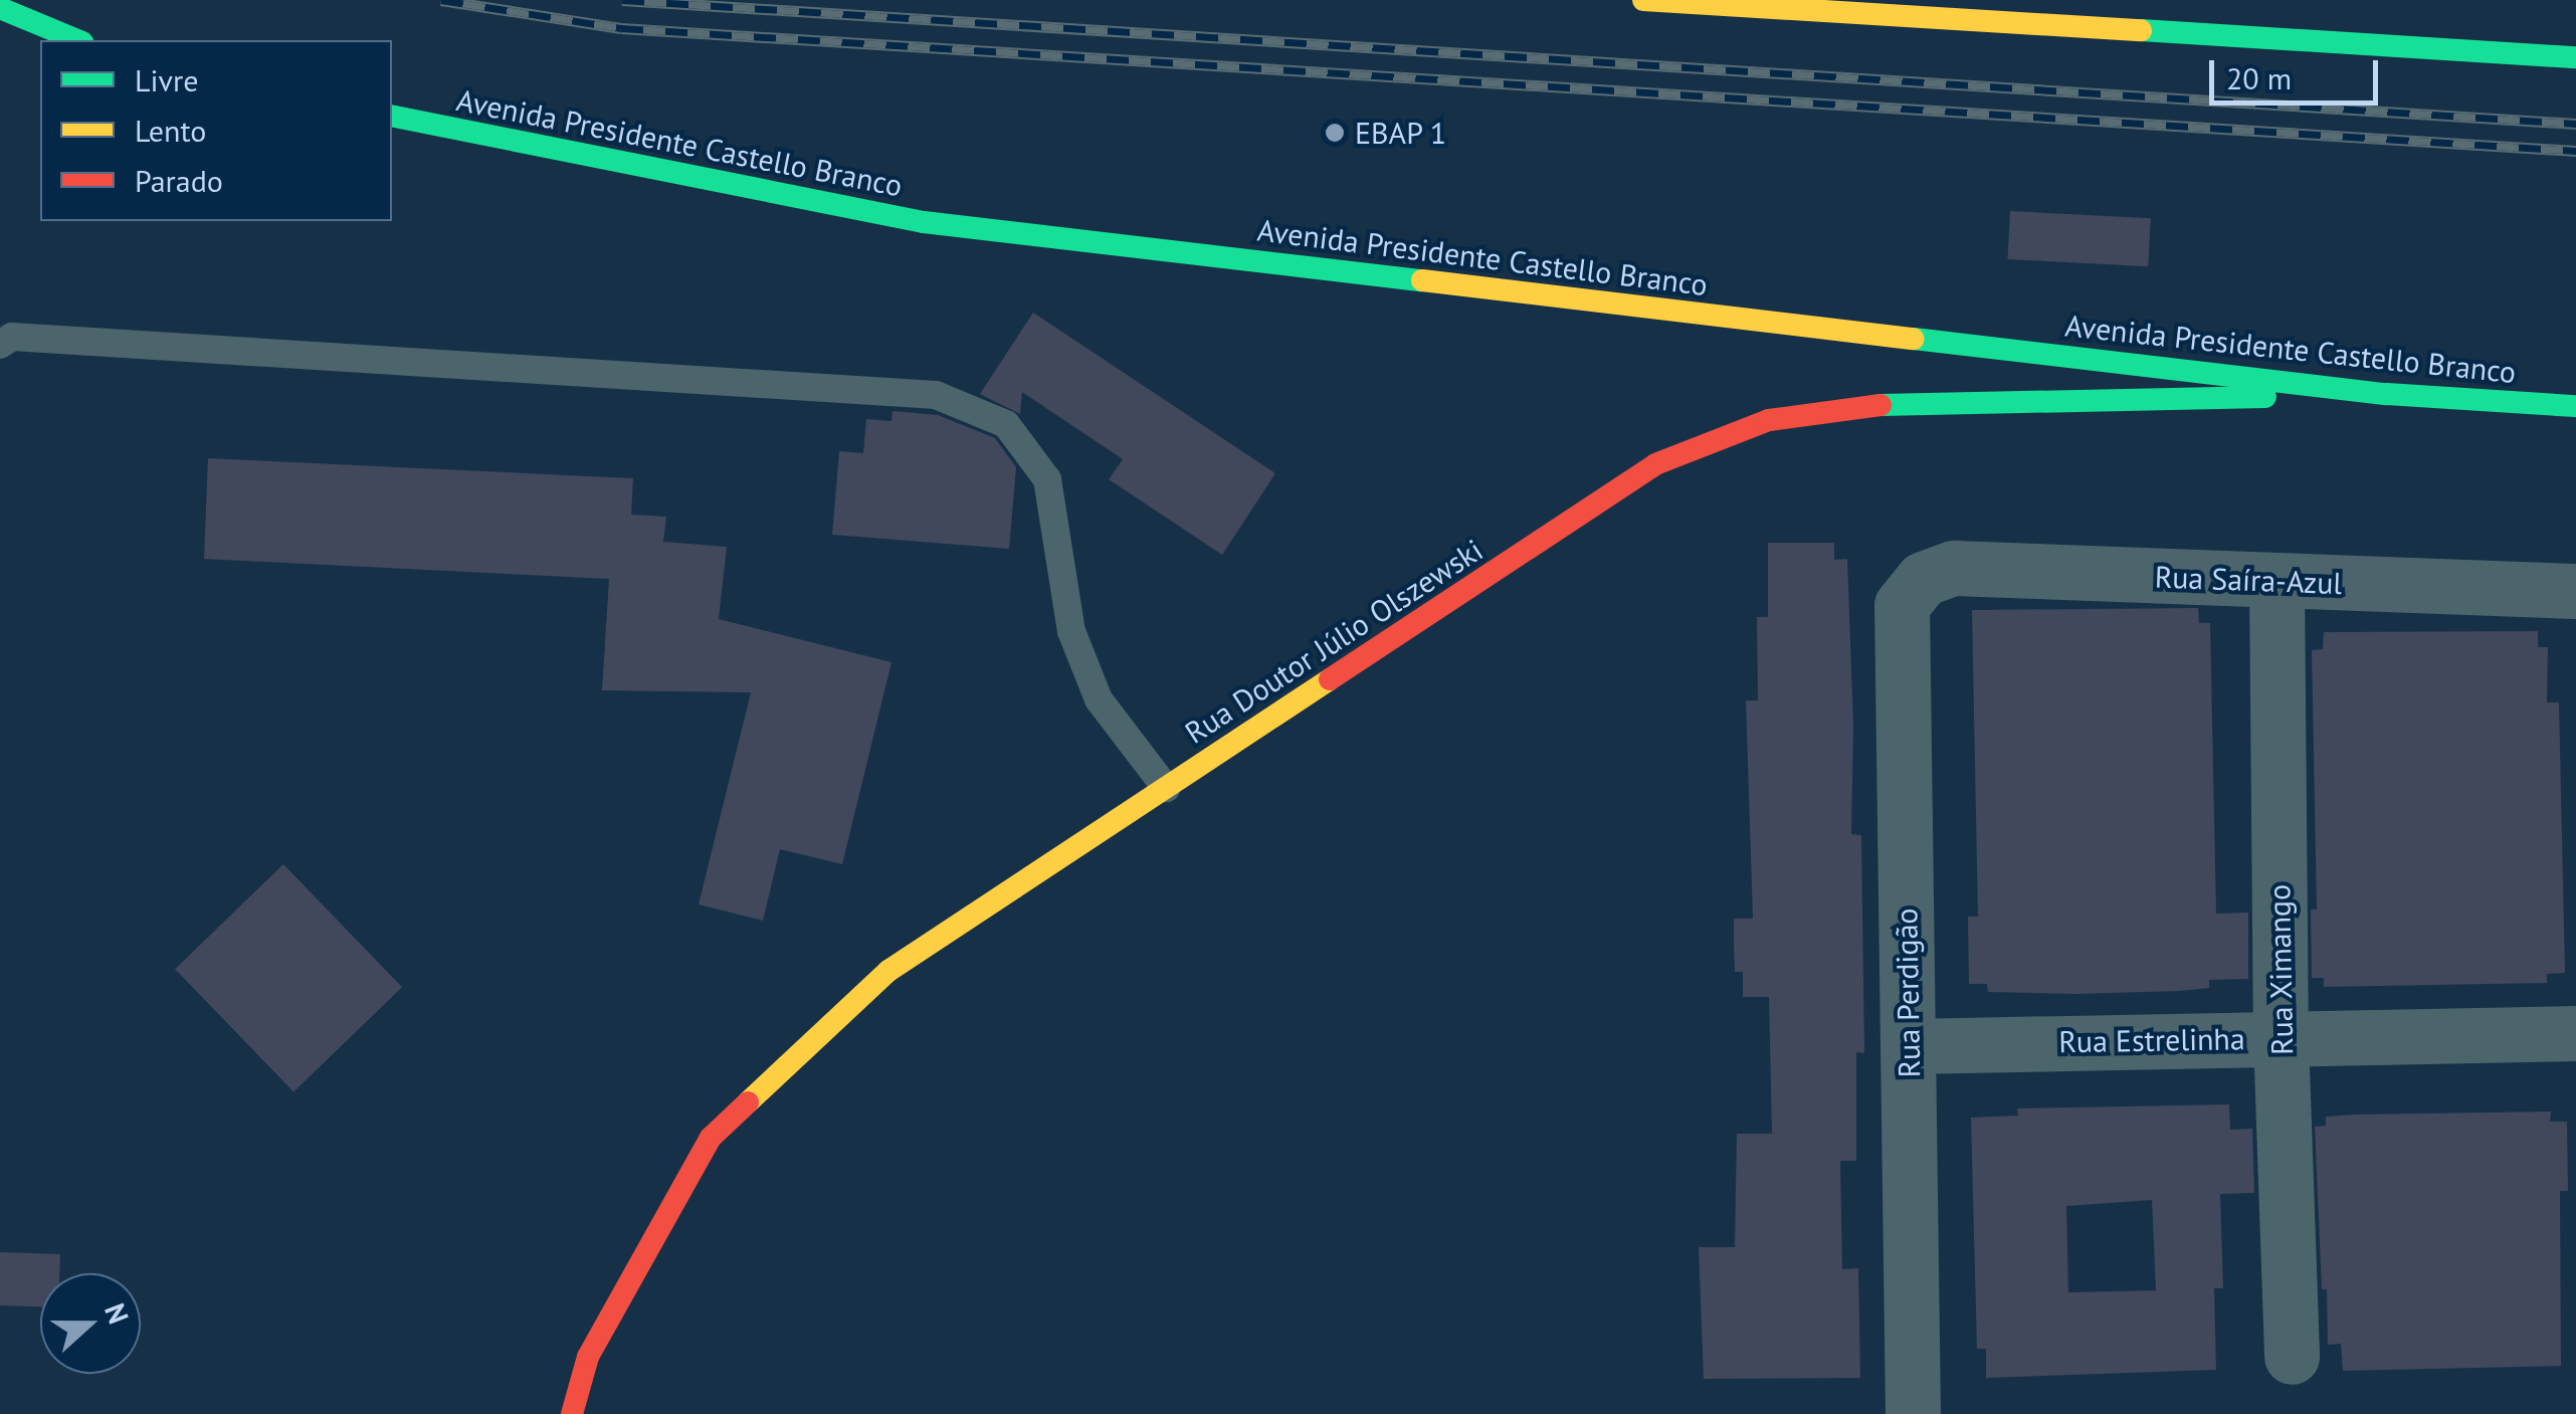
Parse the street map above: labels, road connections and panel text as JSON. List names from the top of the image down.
{
  "streets": {
    "main road": ["Avenida Presidente Castello Branco", "Rua Doutor Júlio Olszewski"],
    "street": [
      "Rua Saíra-Azul",
      "Rua Ximango",
      "Rua Perdigão",
      "Rua Estrelinha"
    ]
  },
  "crossings": [
    ["Avenida Presidente Castello Branco", "Rua Doutor Júlio Olszewski"],
    ["Rua Saíra-Azul", "Rua Ximango"],
    ["Rua Saíra-Azul", "Rua Perdigão"],
    ["Rua Ximango", "Rua Estrelinha"],
    ["Rua Perdigão", "Rua Estrelinha"]
  ],
  "places": ["EBAP 1"],
  "legend": ["Livre", "Lento", "Parado"],
  "scale_bar": "20 m",
  "north": "right"
}
